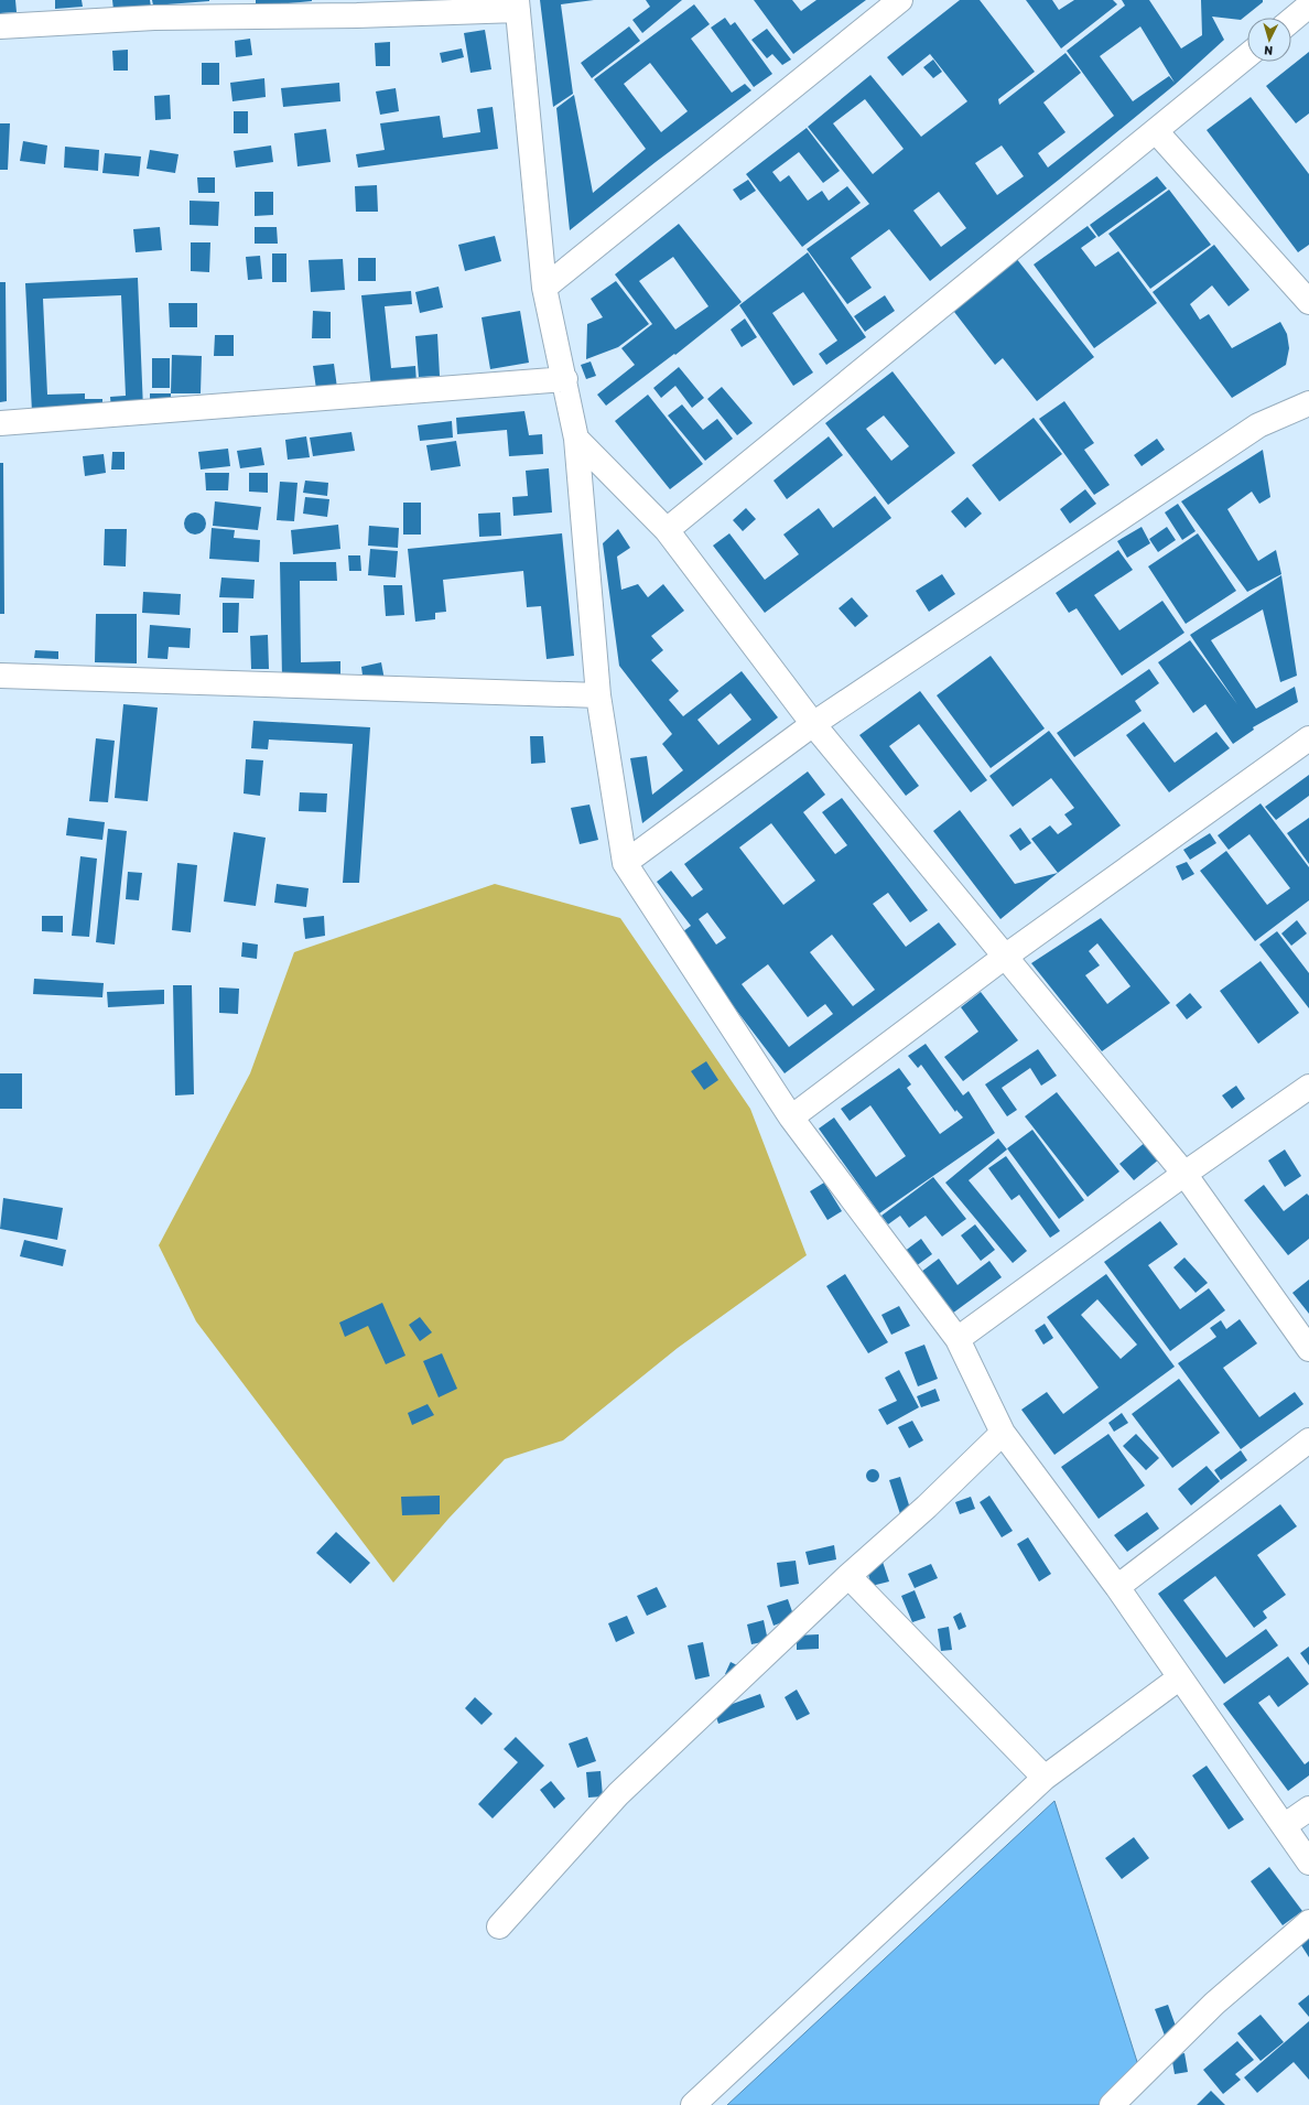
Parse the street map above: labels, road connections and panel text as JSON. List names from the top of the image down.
{
  "north": "bottom"
}
